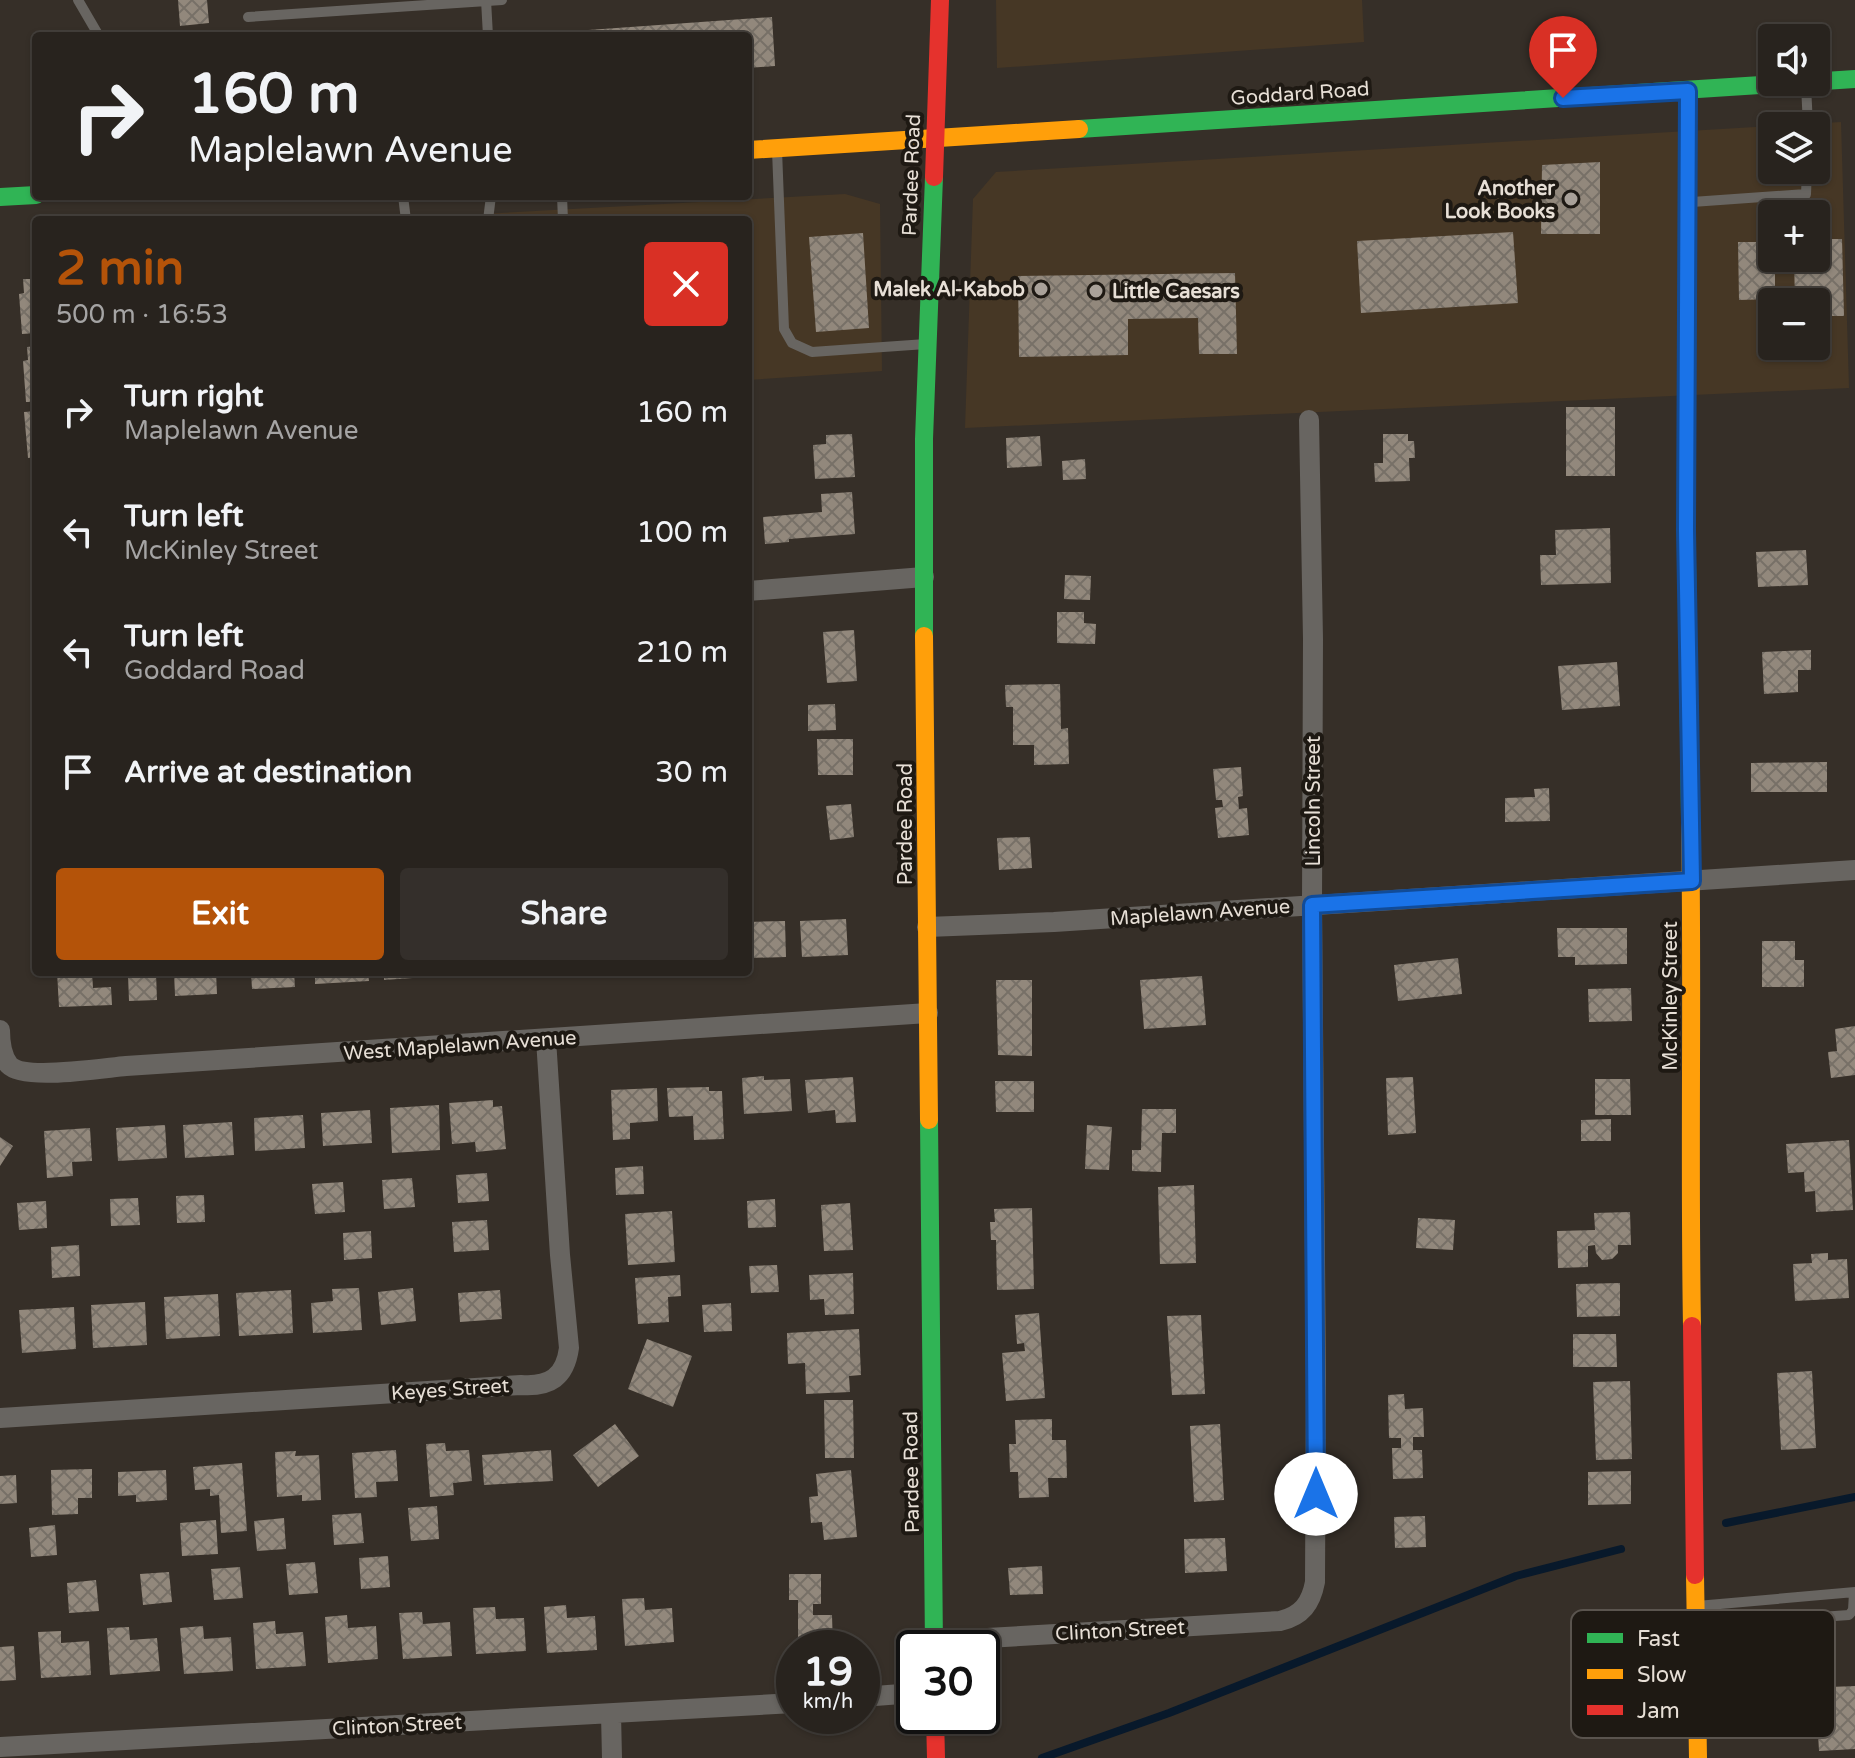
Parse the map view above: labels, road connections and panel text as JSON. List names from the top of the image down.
{
  "streets": {
    "main road": ["Goddard Road", "Pardee Road", "McKinley Street"],
    "street": [
      "Lincoln Street",
      "Maplelawn Avenue",
      "West Maplelawn Avenue",
      "Keyes Street",
      "Clinton Street"
    ]
  },
  "crossings": [
    ["Goddard Road", "Pardee Road"],
    ["Goddard Road", "McKinley Street"],
    ["Pardee Road", "Maplelawn Avenue"],
    ["Pardee Road", "West Maplelawn Avenue"],
    ["Lincoln Street", "Maplelawn Avenue"],
    ["Lincoln Street", "Clinton Street"],
    ["Maplelawn Avenue", "McKinley Street"],
    ["West Maplelawn Avenue", "Keyes Street"]
  ],
  "places": ["Another Look Books", "Malek Al-Kabob", "Little Caesars"],
  "legend": ["Fast", "Slow", "Jam"],
  "page": {
    "map_buttons": ["+", "−"],
    "turn": ["160 m", "Maplelawn Avenue"],
    "heading": ["2 min", "500 m · 16:53"],
    "list": [
      {
        "name": "Turn right",
        "note": "Maplelawn Avenue",
        "value": "160 m"
      },
      {
        "name": "Turn left",
        "note": "McKinley Street",
        "value": "100 m"
      },
      {
        "name": "Turn left",
        "note": "Goddard Road",
        "value": "210 m"
      },
      {
        "name": "Arrive at destination",
        "value": "30 m"
      }
    ],
    "buttons": ["Exit", "Share"],
    "speed": "19 km/h",
    "limit": "30"
  }
}
